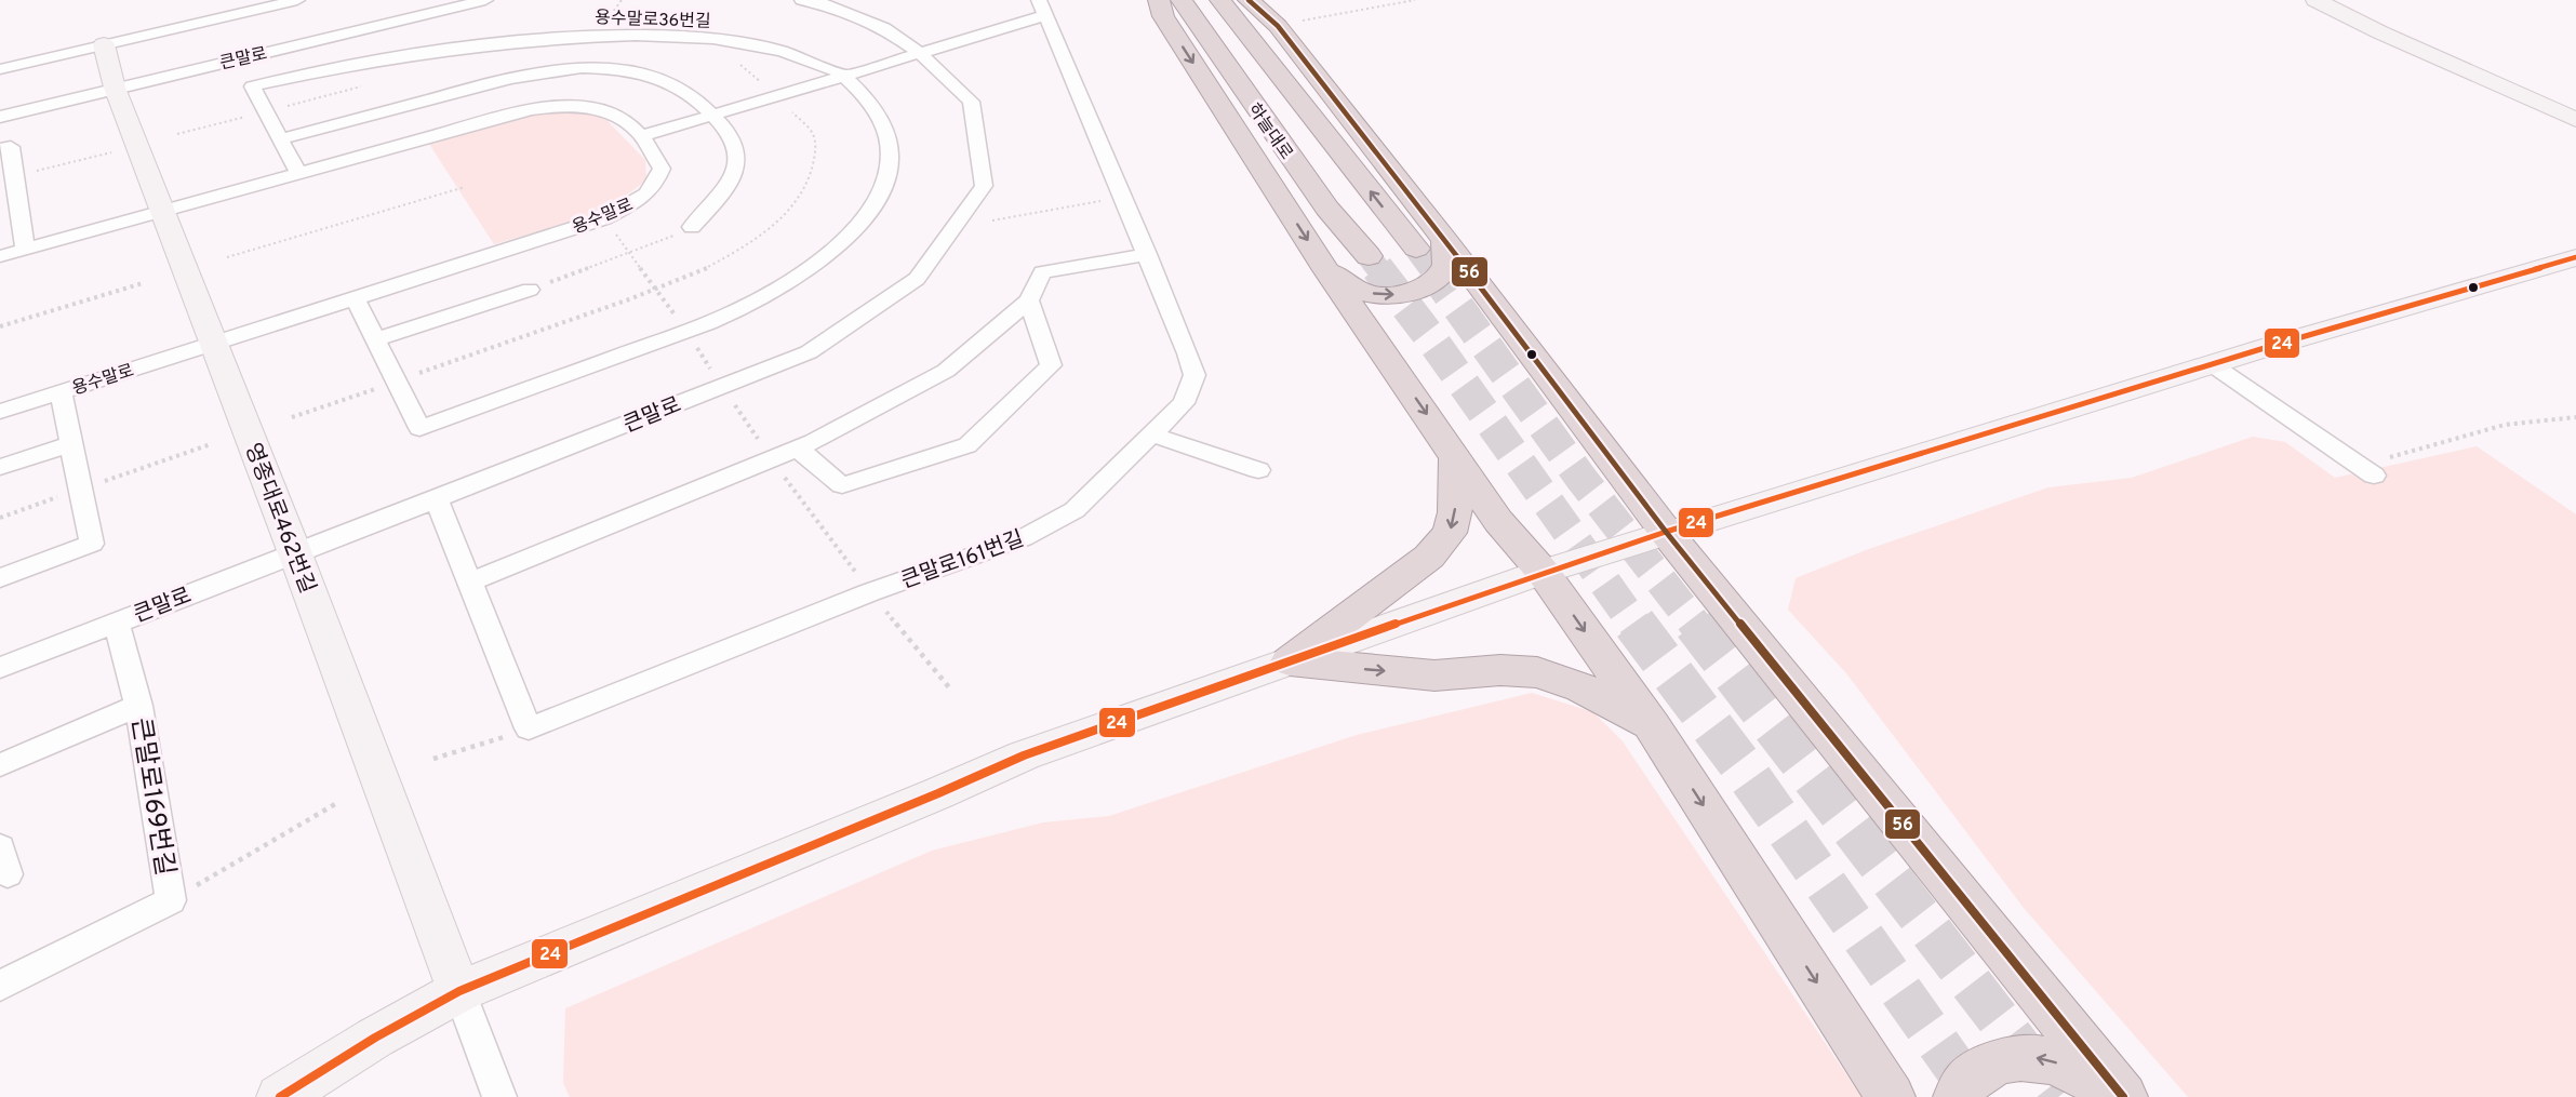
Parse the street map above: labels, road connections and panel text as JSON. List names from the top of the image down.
{
  "streets": {
    "highway": ["하늘대로"],
    "street": [
      "큰말로",
      "용수말로",
      "영종대로462번길",
      "큰말로161번길",
      "큰말로169번길"
    ]
  },
  "crossings": [
    ["큰말로", "영종대로462번길"],
    ["큰말로", "큰말로169번길"],
    ["용수말로", "영종대로462번길"]
  ],
  "lines": ["transit line 56", "transit line 24"]
}
